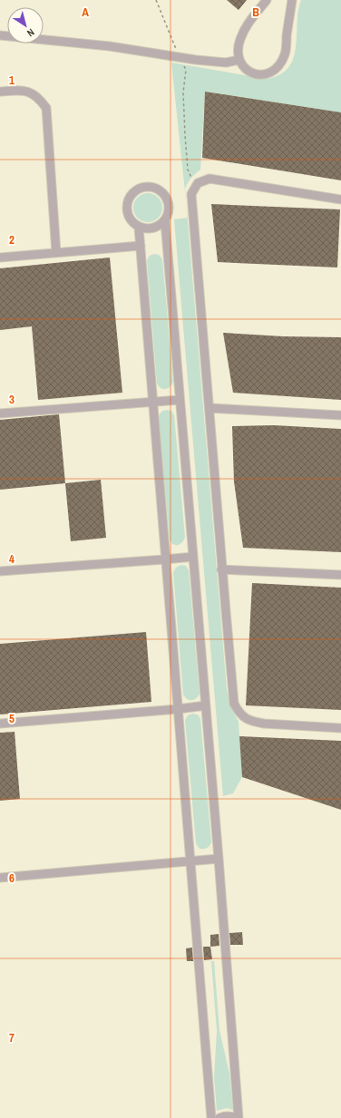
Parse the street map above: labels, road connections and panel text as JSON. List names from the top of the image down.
{
  "north": "bottom right",
  "grid": {
    "columns": ["A", "B"],
    "rows": [
      "1",
      "2",
      "3",
      "4",
      "5",
      "6",
      "7"
    ]
  }
}
